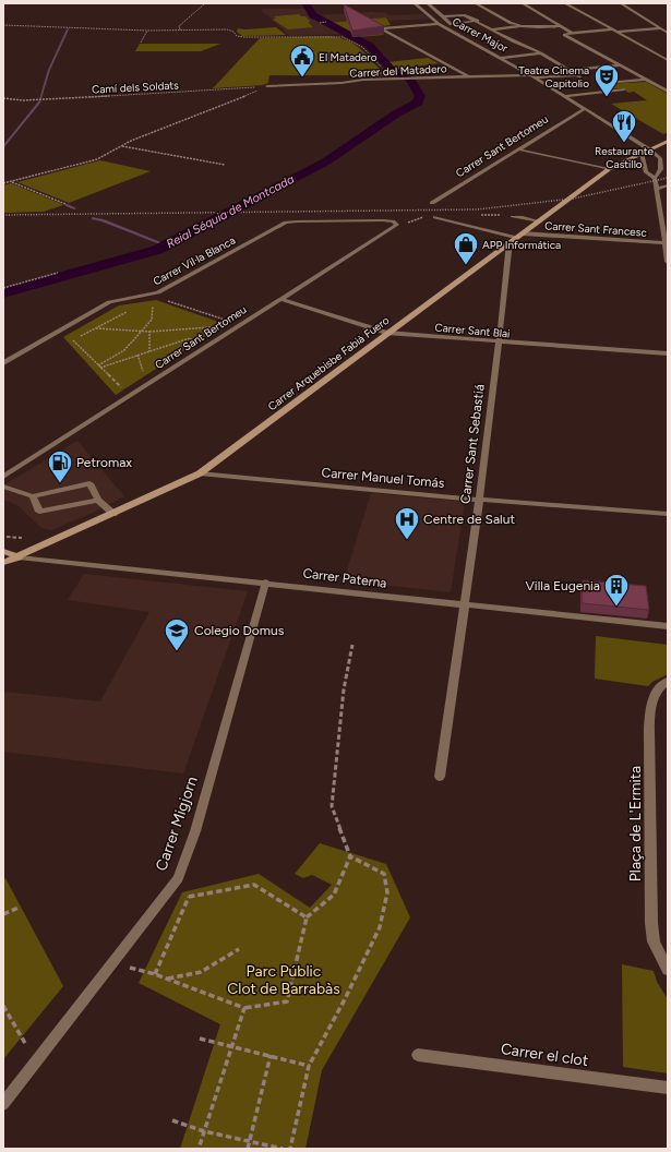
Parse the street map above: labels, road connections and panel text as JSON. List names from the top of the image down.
{
  "streets": {
    "street": [
      "Carrer Major",
      "Carrer del Matadero",
      "Carrer Sant Bertomeu",
      "Carrer Sant Francesc",
      "Carrer Vil·la Blanca",
      "Carrer Sant Blai",
      "Carrer Arquebisbe Fabià Fuero",
      "Carrer Sant Sebastiá",
      "Carrer Manuel Tomás",
      "Carrer Paterna",
      "Carrer Migjorn",
      "Plaça de L'Ermita",
      "Carrer el clot"
    ],
    "path": ["Camí dels Soldats"]
  },
  "crossings": [
    ["Carrer Major", "Carrer del Matadero"],
    ["Carrer Major", "Carrer Sant Bertomeu"],
    ["Carrer Major", "Carrer Arquebisbe Fabià Fuero"],
    ["Carrer del Matadero", "Camí dels Soldats"],
    ["Carrer Sant Bertomeu", "Carrer Vil·la Blanca"],
    ["Carrer Sant Bertomeu", "Carrer Sant Blai"],
    ["Carrer Sant Francesc", "Carrer Arquebisbe Fabià Fuero"],
    ["Carrer Sant Francesc", "Carrer Sant Sebastiá"],
    ["Carrer Sant Blai", "Carrer Arquebisbe Fabià Fuero"],
    ["Carrer Sant Blai", "Carrer Sant Sebastiá"],
    ["Carrer Arquebisbe Fabià Fuero", "Carrer Sant Sebastiá"],
    ["Carrer Arquebisbe Fabià Fuero", "Carrer Manuel Tomás"],
    ["Carrer Arquebisbe Fabià Fuero", "Carrer Paterna"],
    ["Carrer Sant Sebastiá", "Carrer Manuel Tomás"],
    ["Carrer Sant Sebastiá", "Carrer Paterna"],
    ["Carrer Paterna", "Carrer Migjorn"]
  ],
  "water": ["Reial Séquia de Montcada"],
  "parks": ["Parc Públic Clot de Barrabàs"],
  "places": {
    "public building": ["El Matadero"],
    "theatre": ["Teatre Cinema Capitolio"],
    "restaurant": ["Restaurante Castillo"],
    "shop": ["APP Informática"],
    "fuel station": ["Petromax"],
    "hospital": ["Centre de Salut"],
    "building": ["Villa Eugenia"],
    "school or university": ["Colegio Domus"]
  }
}
